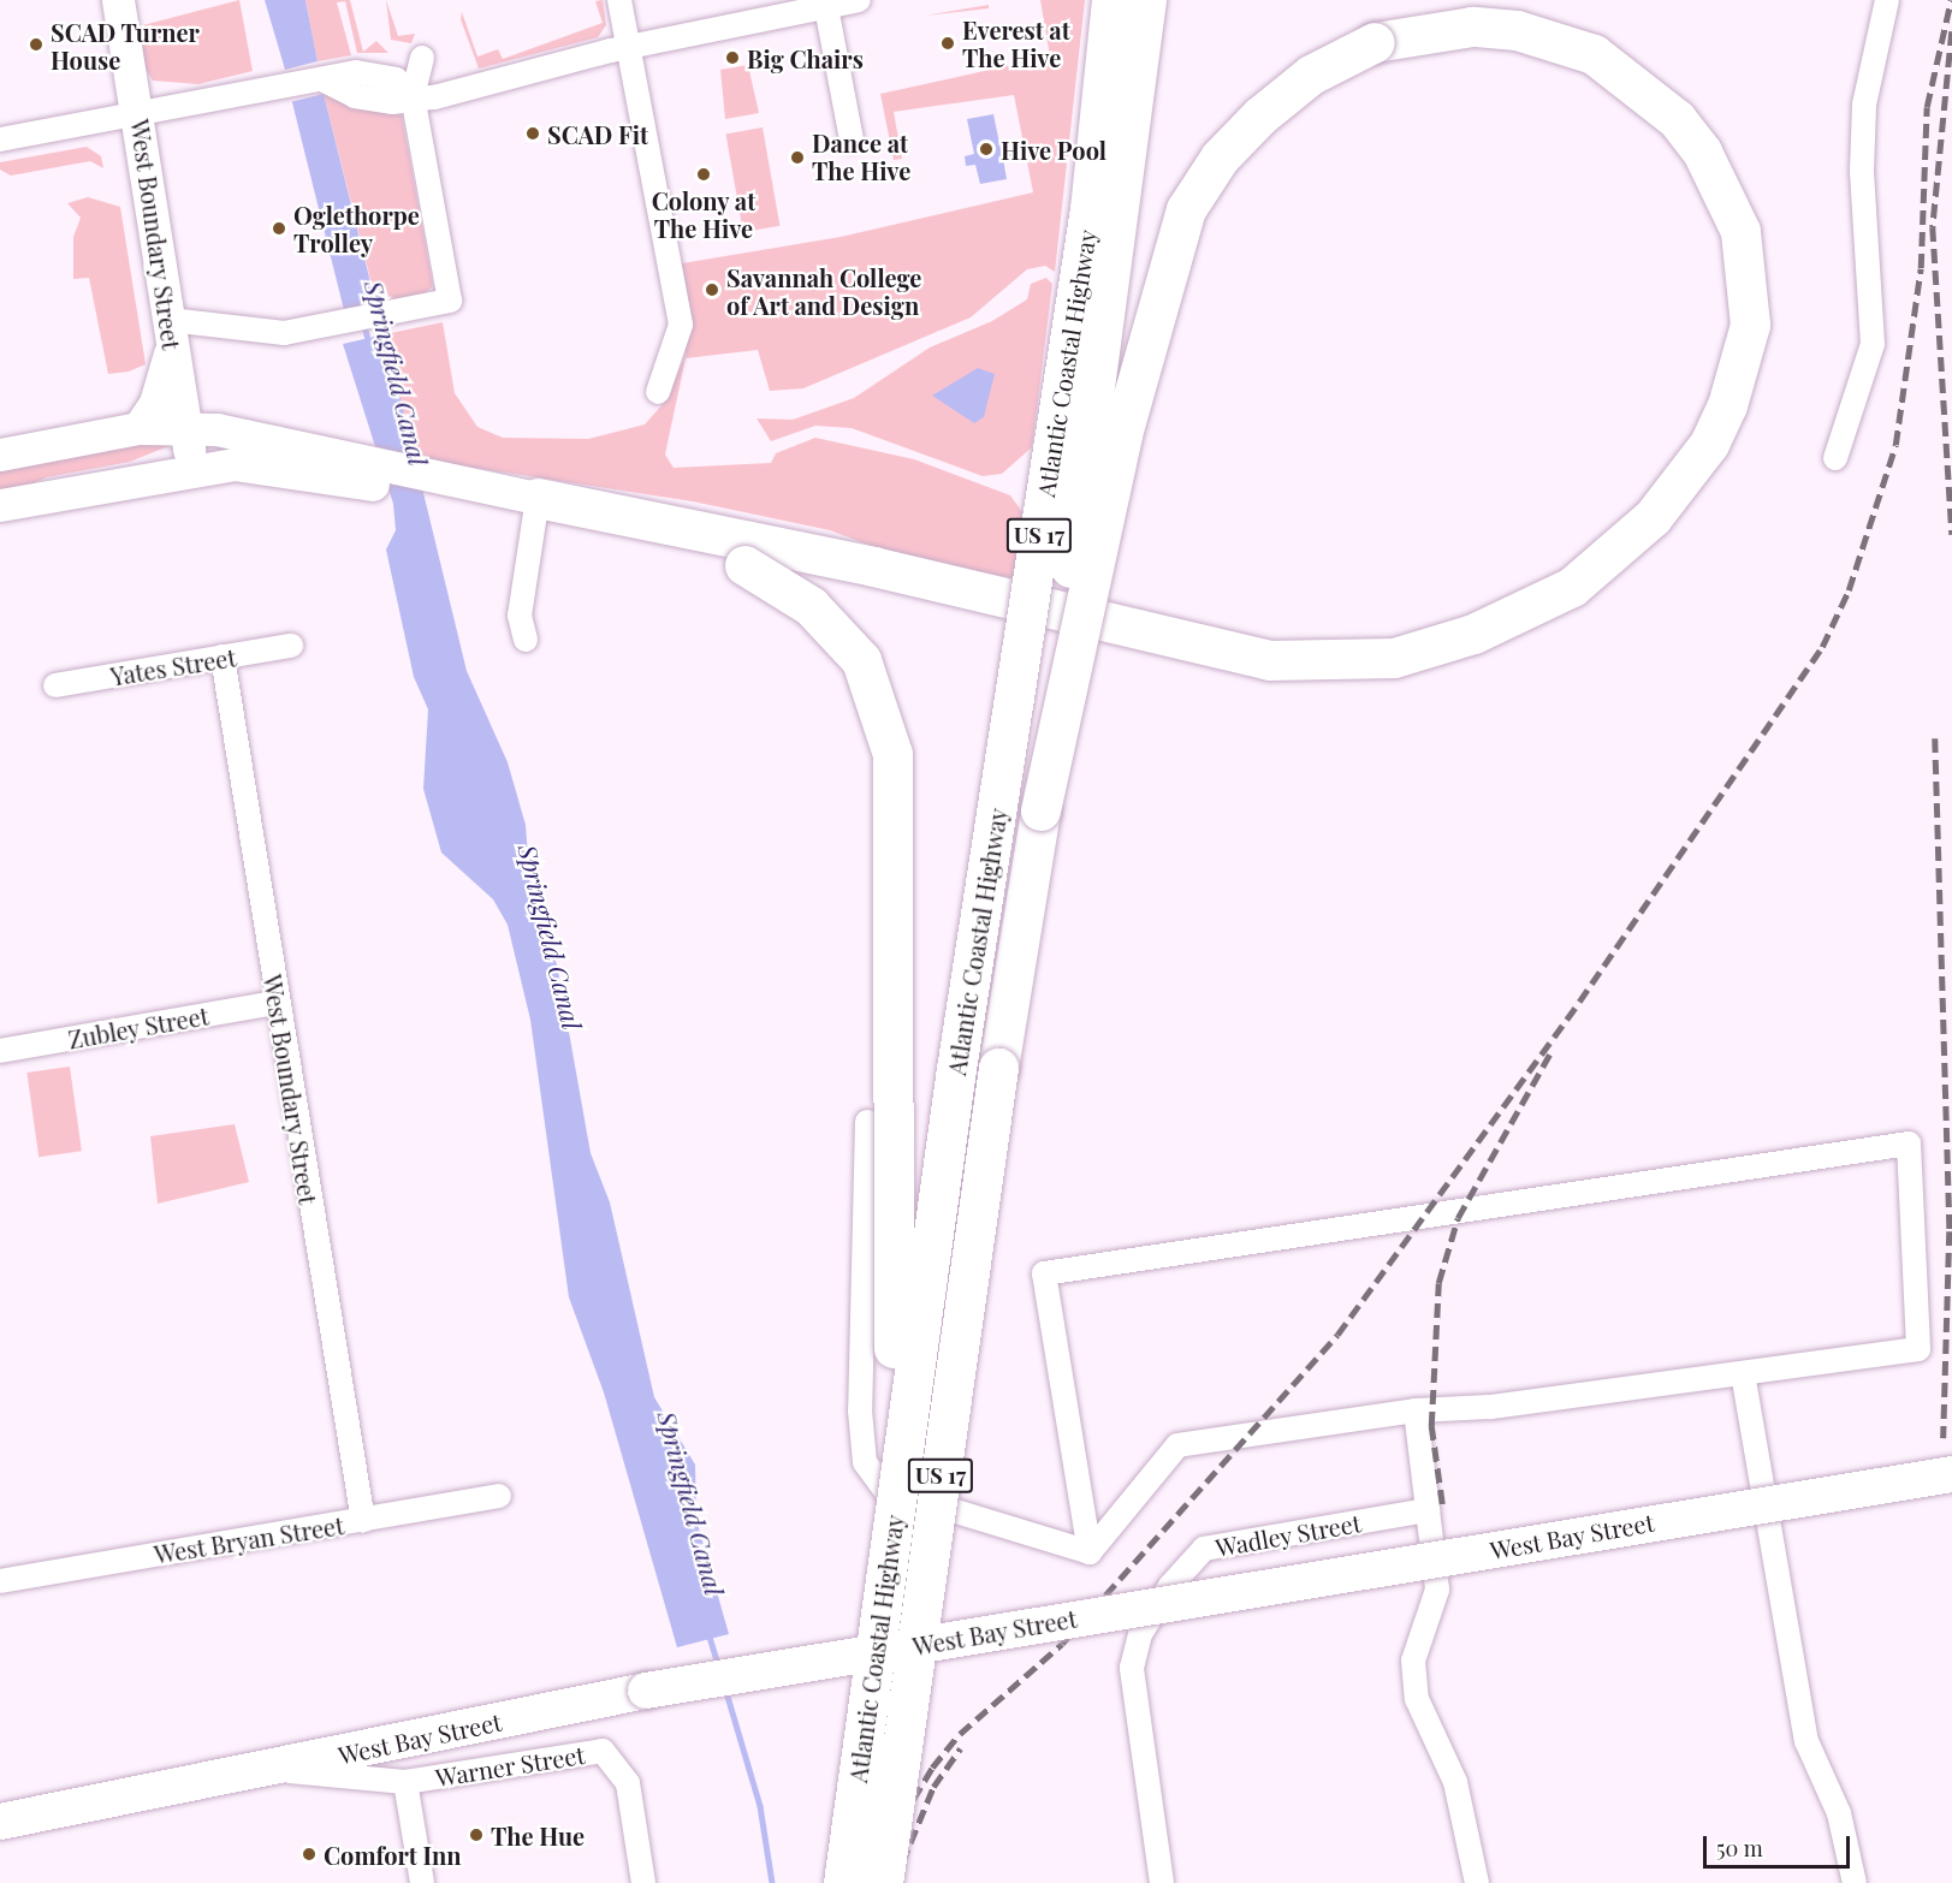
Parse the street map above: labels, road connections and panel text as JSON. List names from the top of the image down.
{
  "streets": {
    "highway": ["Atlantic Coastal Highway", "US 17"],
    "main road": ["West Boundary Street", "West Bay Street"],
    "street": [
      "Yates Street",
      "Zubley Street",
      "Wadley Street",
      "West Bryan Street",
      "Warner Street"
    ]
  },
  "crossings": [
    ["West Boundary Street", "Yates Street"],
    ["West Boundary Street", "Zubley Street"],
    ["West Boundary Street", "West Bryan Street"]
  ],
  "water": ["Springfield Canal"],
  "places": [
    "Everest at The Hive",
    "SCAD Turner House",
    "Big Chairs",
    "SCAD Fit",
    "Hive Pool",
    "Dance at The Hive",
    "Colony at The Hive",
    "Oglethorpe Trolley",
    "Savannah College of Art and Design",
    "The Hue",
    "Comfort Inn"
  ],
  "scale_bar": "50 m"
}
